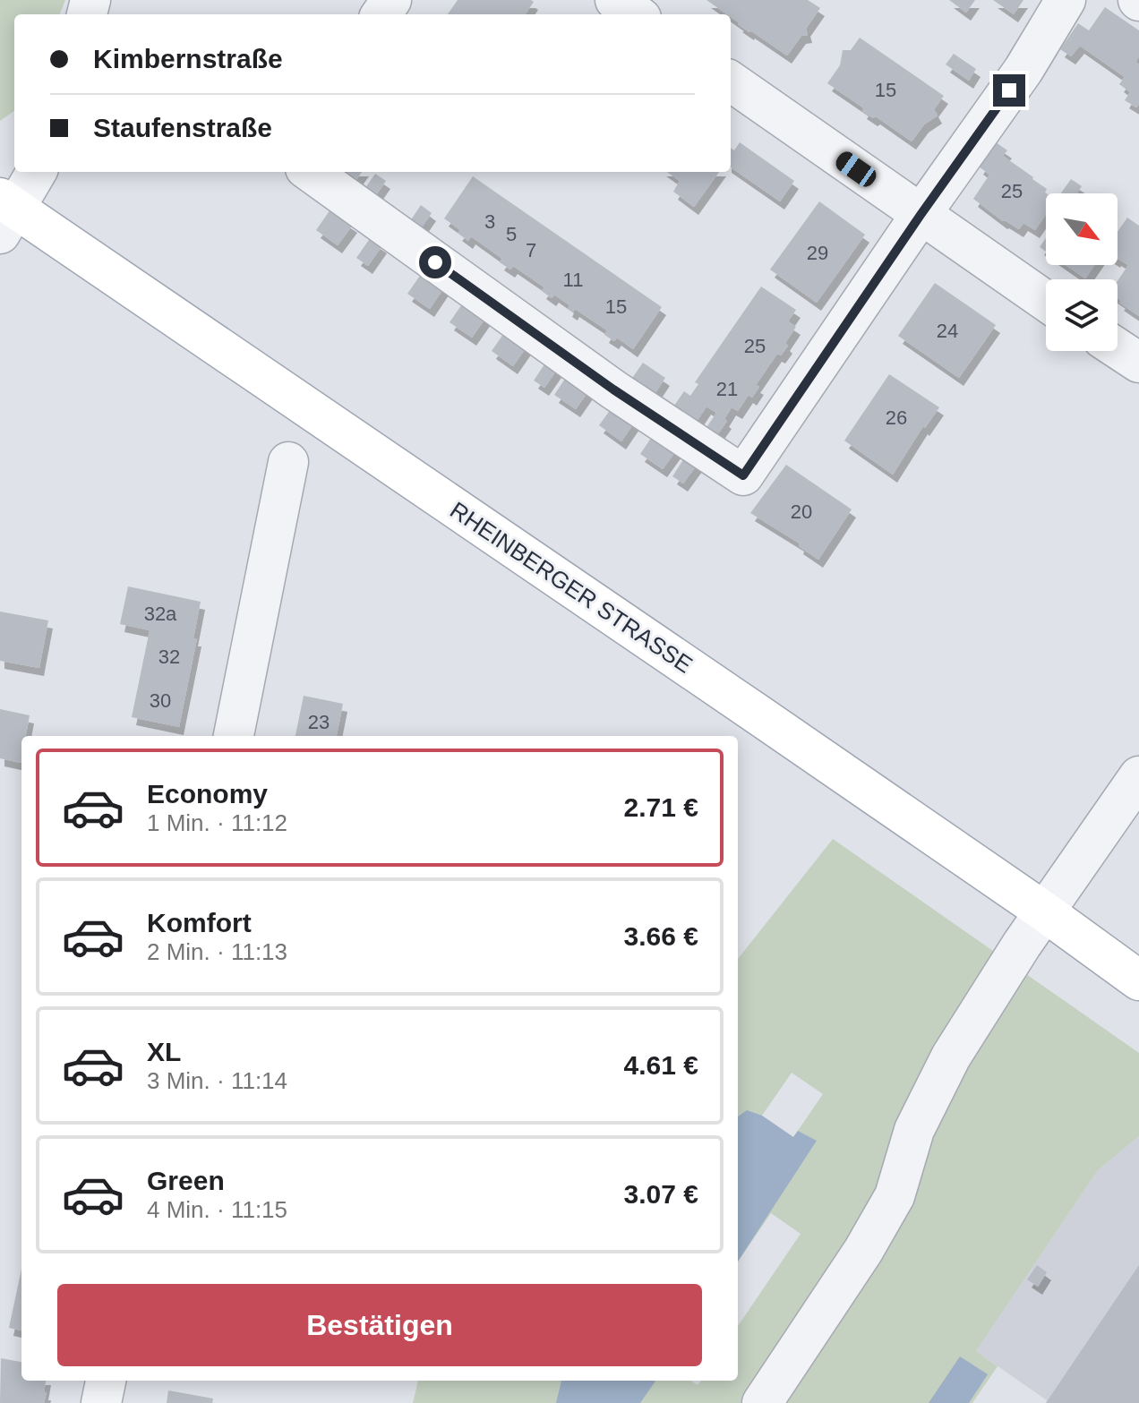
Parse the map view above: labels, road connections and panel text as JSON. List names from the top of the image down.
{
  "streets": {
    "main road": ["RHEINBERGER STRASSE"]
  },
  "house_numbers": [
    "15",
    "25",
    "3",
    "5",
    "7",
    "29",
    "11",
    "15",
    "24",
    "25",
    "21",
    "26",
    "20",
    "32a",
    "32",
    "30",
    "23"
  ],
  "north": "bottom right",
  "page": {
    "banner": ["Kimbernstraße", "Staufenstraße"],
    "list": [
      {
        "name": "Economy",
        "note": "1 Min. · 11:12",
        "value": "2.71 €"
      },
      {
        "name": "Komfort",
        "note": "2 Min. · 11:13",
        "value": "3.66 €"
      },
      {
        "name": "XL",
        "note": "3 Min. · 11:14",
        "value": "4.61 €"
      },
      {
        "name": "Green",
        "note": "4 Min. · 11:15",
        "value": "3.07 €"
      }
    ],
    "buttons": "Bestätigen"
  }
}
